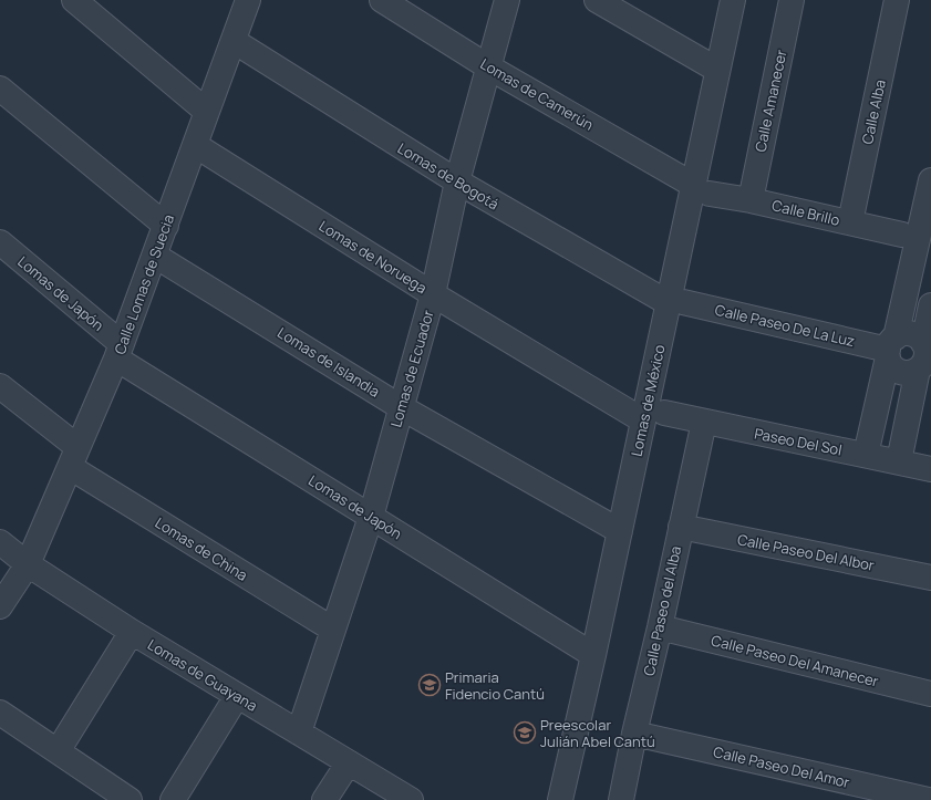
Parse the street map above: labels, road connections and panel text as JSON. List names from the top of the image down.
{
  "streets": {
    "street": [
      "Lomas de Camerún",
      "Calle Amanecer",
      "Calle Alba",
      "Lomas de Bogotá",
      "Calle Brillo",
      "Lomas de Noruega",
      "Calle Lomas de Suecia",
      "Lomas de Japón",
      "Calle Paseo De La Luz",
      "Lomas de Islandia",
      "Lomas de Ecuador",
      "Lomas de México",
      "Paseo Del Sol",
      "Lomas de China",
      "Calle Paseo Del Albor",
      "Calle Paseo del Alba",
      "Calle Paseo Del Amanecer",
      "Lomas de Guayana",
      "Calle Paseo Del Amor"
    ]
  },
  "crossings": [
    ["Lomas de Camerún", "Calle Brillo"],
    ["Lomas de Camerún", "Lomas de Ecuador"],
    ["Lomas de Camerún", "Lomas de México"],
    ["Calle Amanecer", "Calle Brillo"],
    ["Calle Alba", "Calle Brillo"],
    ["Lomas de Bogotá", "Calle Lomas de Suecia"],
    ["Lomas de Bogotá", "Calle Paseo De La Luz"],
    ["Lomas de Bogotá", "Lomas de Ecuador"],
    ["Lomas de Bogotá", "Lomas de México"],
    ["Calle Brillo", "Lomas de México"],
    ["Lomas de Noruega", "Calle Lomas de Suecia"],
    ["Lomas de Noruega", "Lomas de Ecuador"],
    ["Lomas de Noruega", "Lomas de México"],
    ["Lomas de Noruega", "Paseo Del Sol"],
    ["Calle Lomas de Suecia", "Lomas de Japón"],
    ["Calle Lomas de Suecia", "Lomas de Islandia"],
    ["Calle Lomas de Suecia", "Lomas de China"],
    ["Calle Lomas de Suecia", "Lomas de Guayana"],
    ["Lomas de Japón", "Lomas de Ecuador"],
    ["Lomas de Japón", "Lomas de México"],
    ["Calle Paseo De La Luz", "Lomas de México"],
    ["Lomas de Islandia", "Lomas de Ecuador"],
    ["Lomas de Islandia", "Lomas de México"],
    ["Lomas de Ecuador", "Lomas de China"],
    ["Lomas de Ecuador", "Lomas de Guayana"],
    ["Lomas de México", "Paseo Del Sol"],
    ["Paseo Del Sol", "Calle Paseo del Alba"],
    ["Calle Paseo Del Albor", "Calle Paseo del Alba"],
    ["Calle Paseo del Alba", "Calle Paseo Del Amanecer"],
    ["Calle Paseo del Alba", "Calle Paseo Del Amor"]
  ],
  "places": {
    "school or university": ["Primaria Fidencio Cantú", "Preescolar Julián Abel Cantú"]
  }
}
